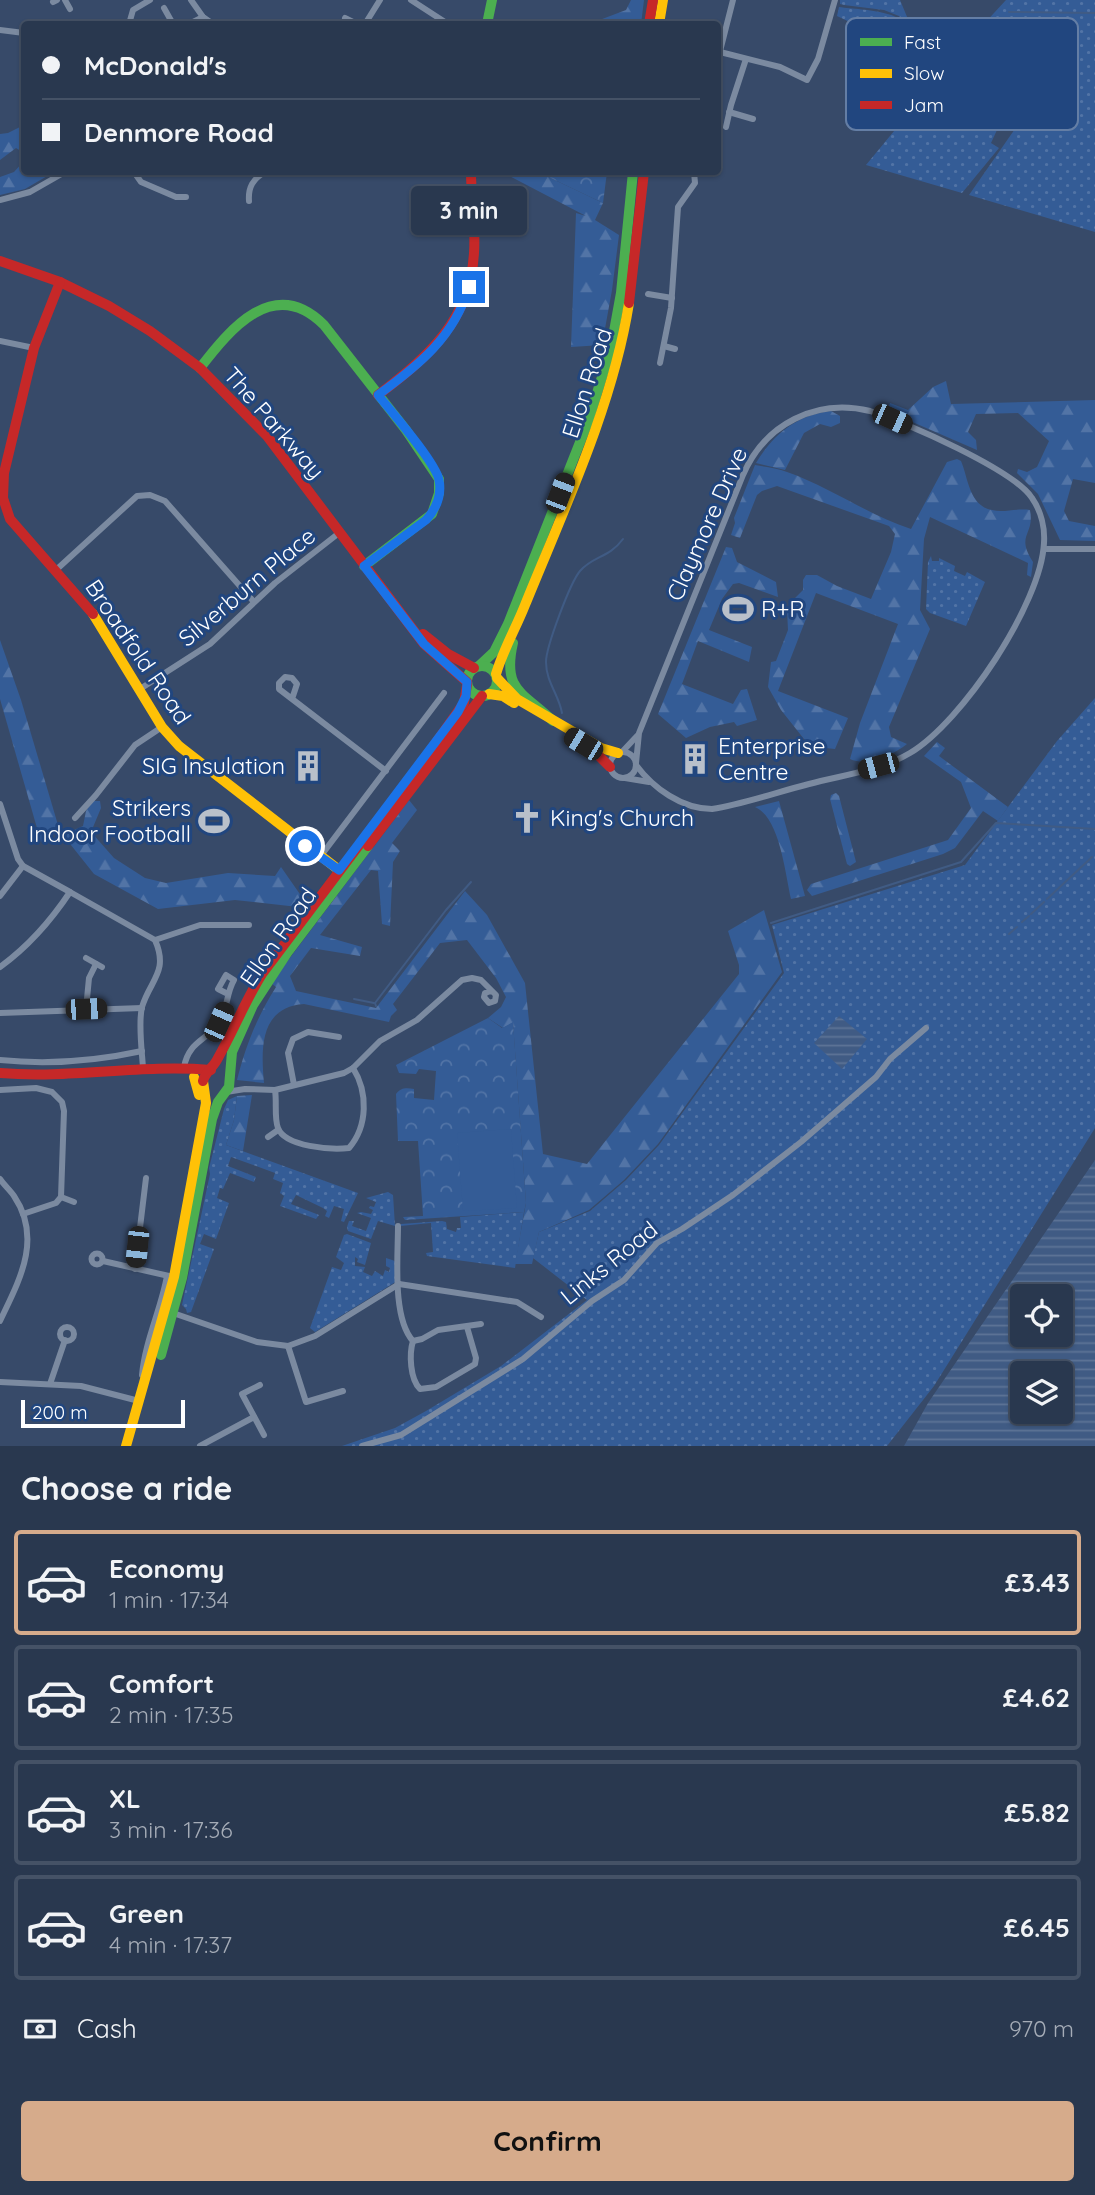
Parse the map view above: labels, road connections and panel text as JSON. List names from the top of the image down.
{
  "streets": {
    "main road": ["Ellon Road", "The Parkway", "Broadfold Road"],
    "street": ["Claymore Drive", "Silverburn Place", "Links Road"]
  },
  "crossings": [
    ["Ellon Road", "The Parkway"],
    ["Ellon Road", "Broadfold Road"],
    ["The Parkway", "Silverburn Place"],
    ["The Parkway", "Broadfold Road"],
    ["Silverburn Place", "Broadfold Road"]
  ],
  "places": {
    "sports": ["R+R", "Strikers Indoor Football"],
    "building": ["Enterprise Centre", "SIG Insulation"],
    "church": ["King's Church"]
  },
  "legend": ["Fast", "Slow", "Jam"],
  "scale_bar": "200 m",
  "page": {
    "banner": ["McDonald's", "Denmore Road"],
    "bubble": "3 min",
    "scale": "200 m",
    "heading": "Choose a ride",
    "list": [
      {
        "name": "Economy",
        "note": "1 min · 17:34",
        "value": "£3.43"
      },
      {
        "name": "Comfort",
        "note": "2 min · 17:35",
        "value": "£4.62"
      },
      {
        "name": "XL",
        "note": "3 min · 17:36",
        "value": "£5.82"
      },
      {
        "name": "Green",
        "note": "4 min · 17:37",
        "value": "£6.45"
      }
    ],
    "pay": ["Cash", "970 m"],
    "buttons": "Confirm"
  }
}
